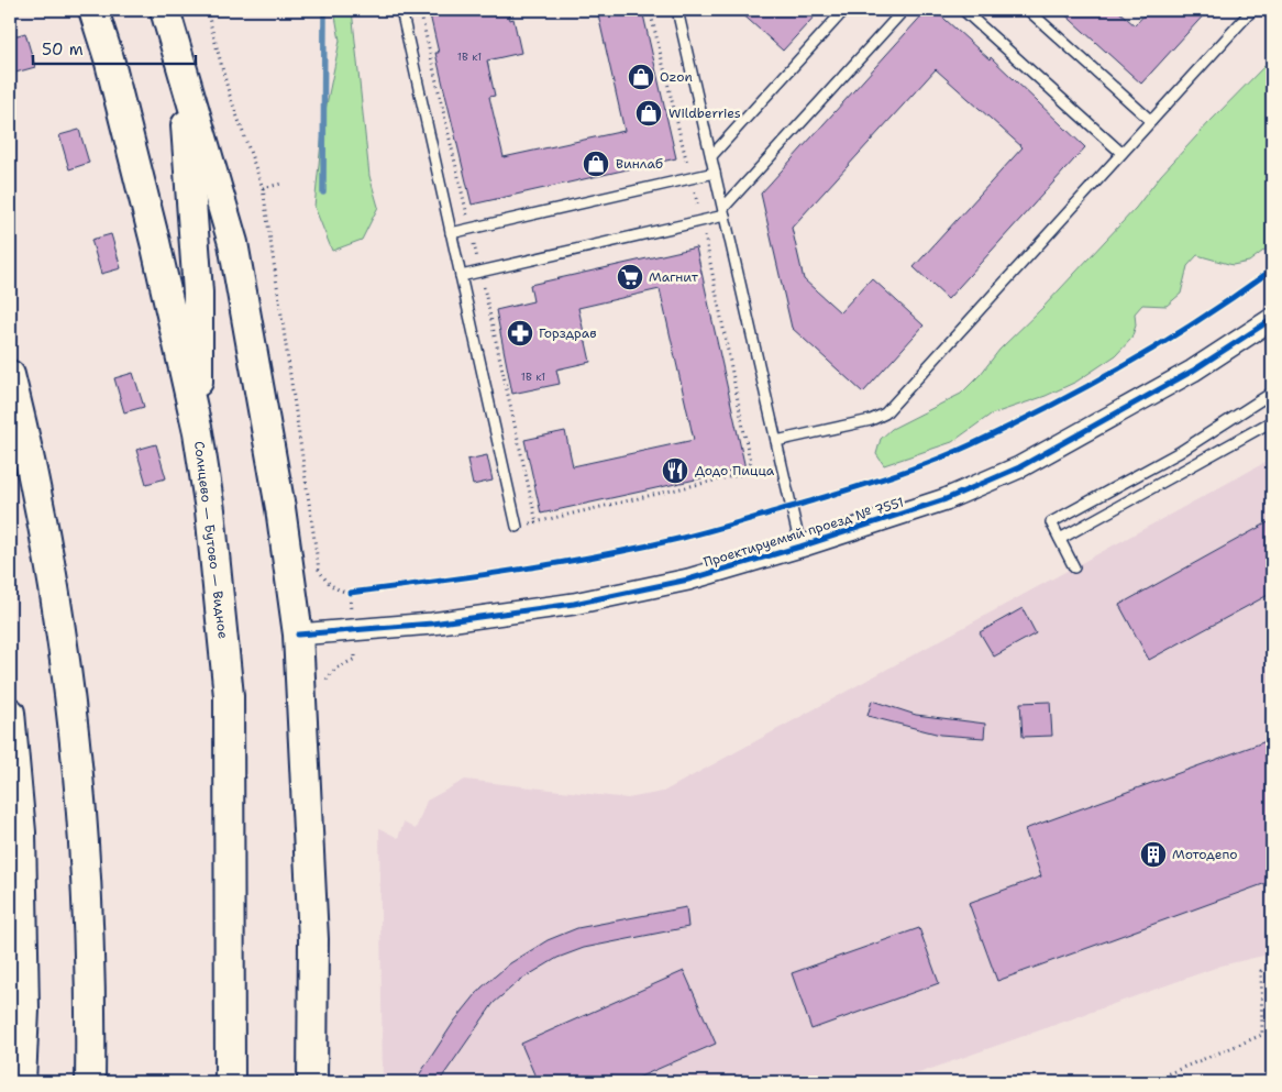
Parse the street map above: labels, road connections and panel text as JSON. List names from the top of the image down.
{
  "streets": {
    "main road": ["Солнцево — Бутово — Видное"],
    "street": ["Проектируемый проезд № 7551"]
  },
  "places": {
    "shop": ["Ozon", "Wildberries", "Винлаб"],
    "supermarket": ["Магнит"],
    "pharmacy": ["Горздрав"],
    "restaurant": ["Додо Пицца"],
    "building": ["Мотодепо"]
  },
  "house_numbers": ["1В к1", "1В к1"],
  "scale_bar": "50 m"
}
